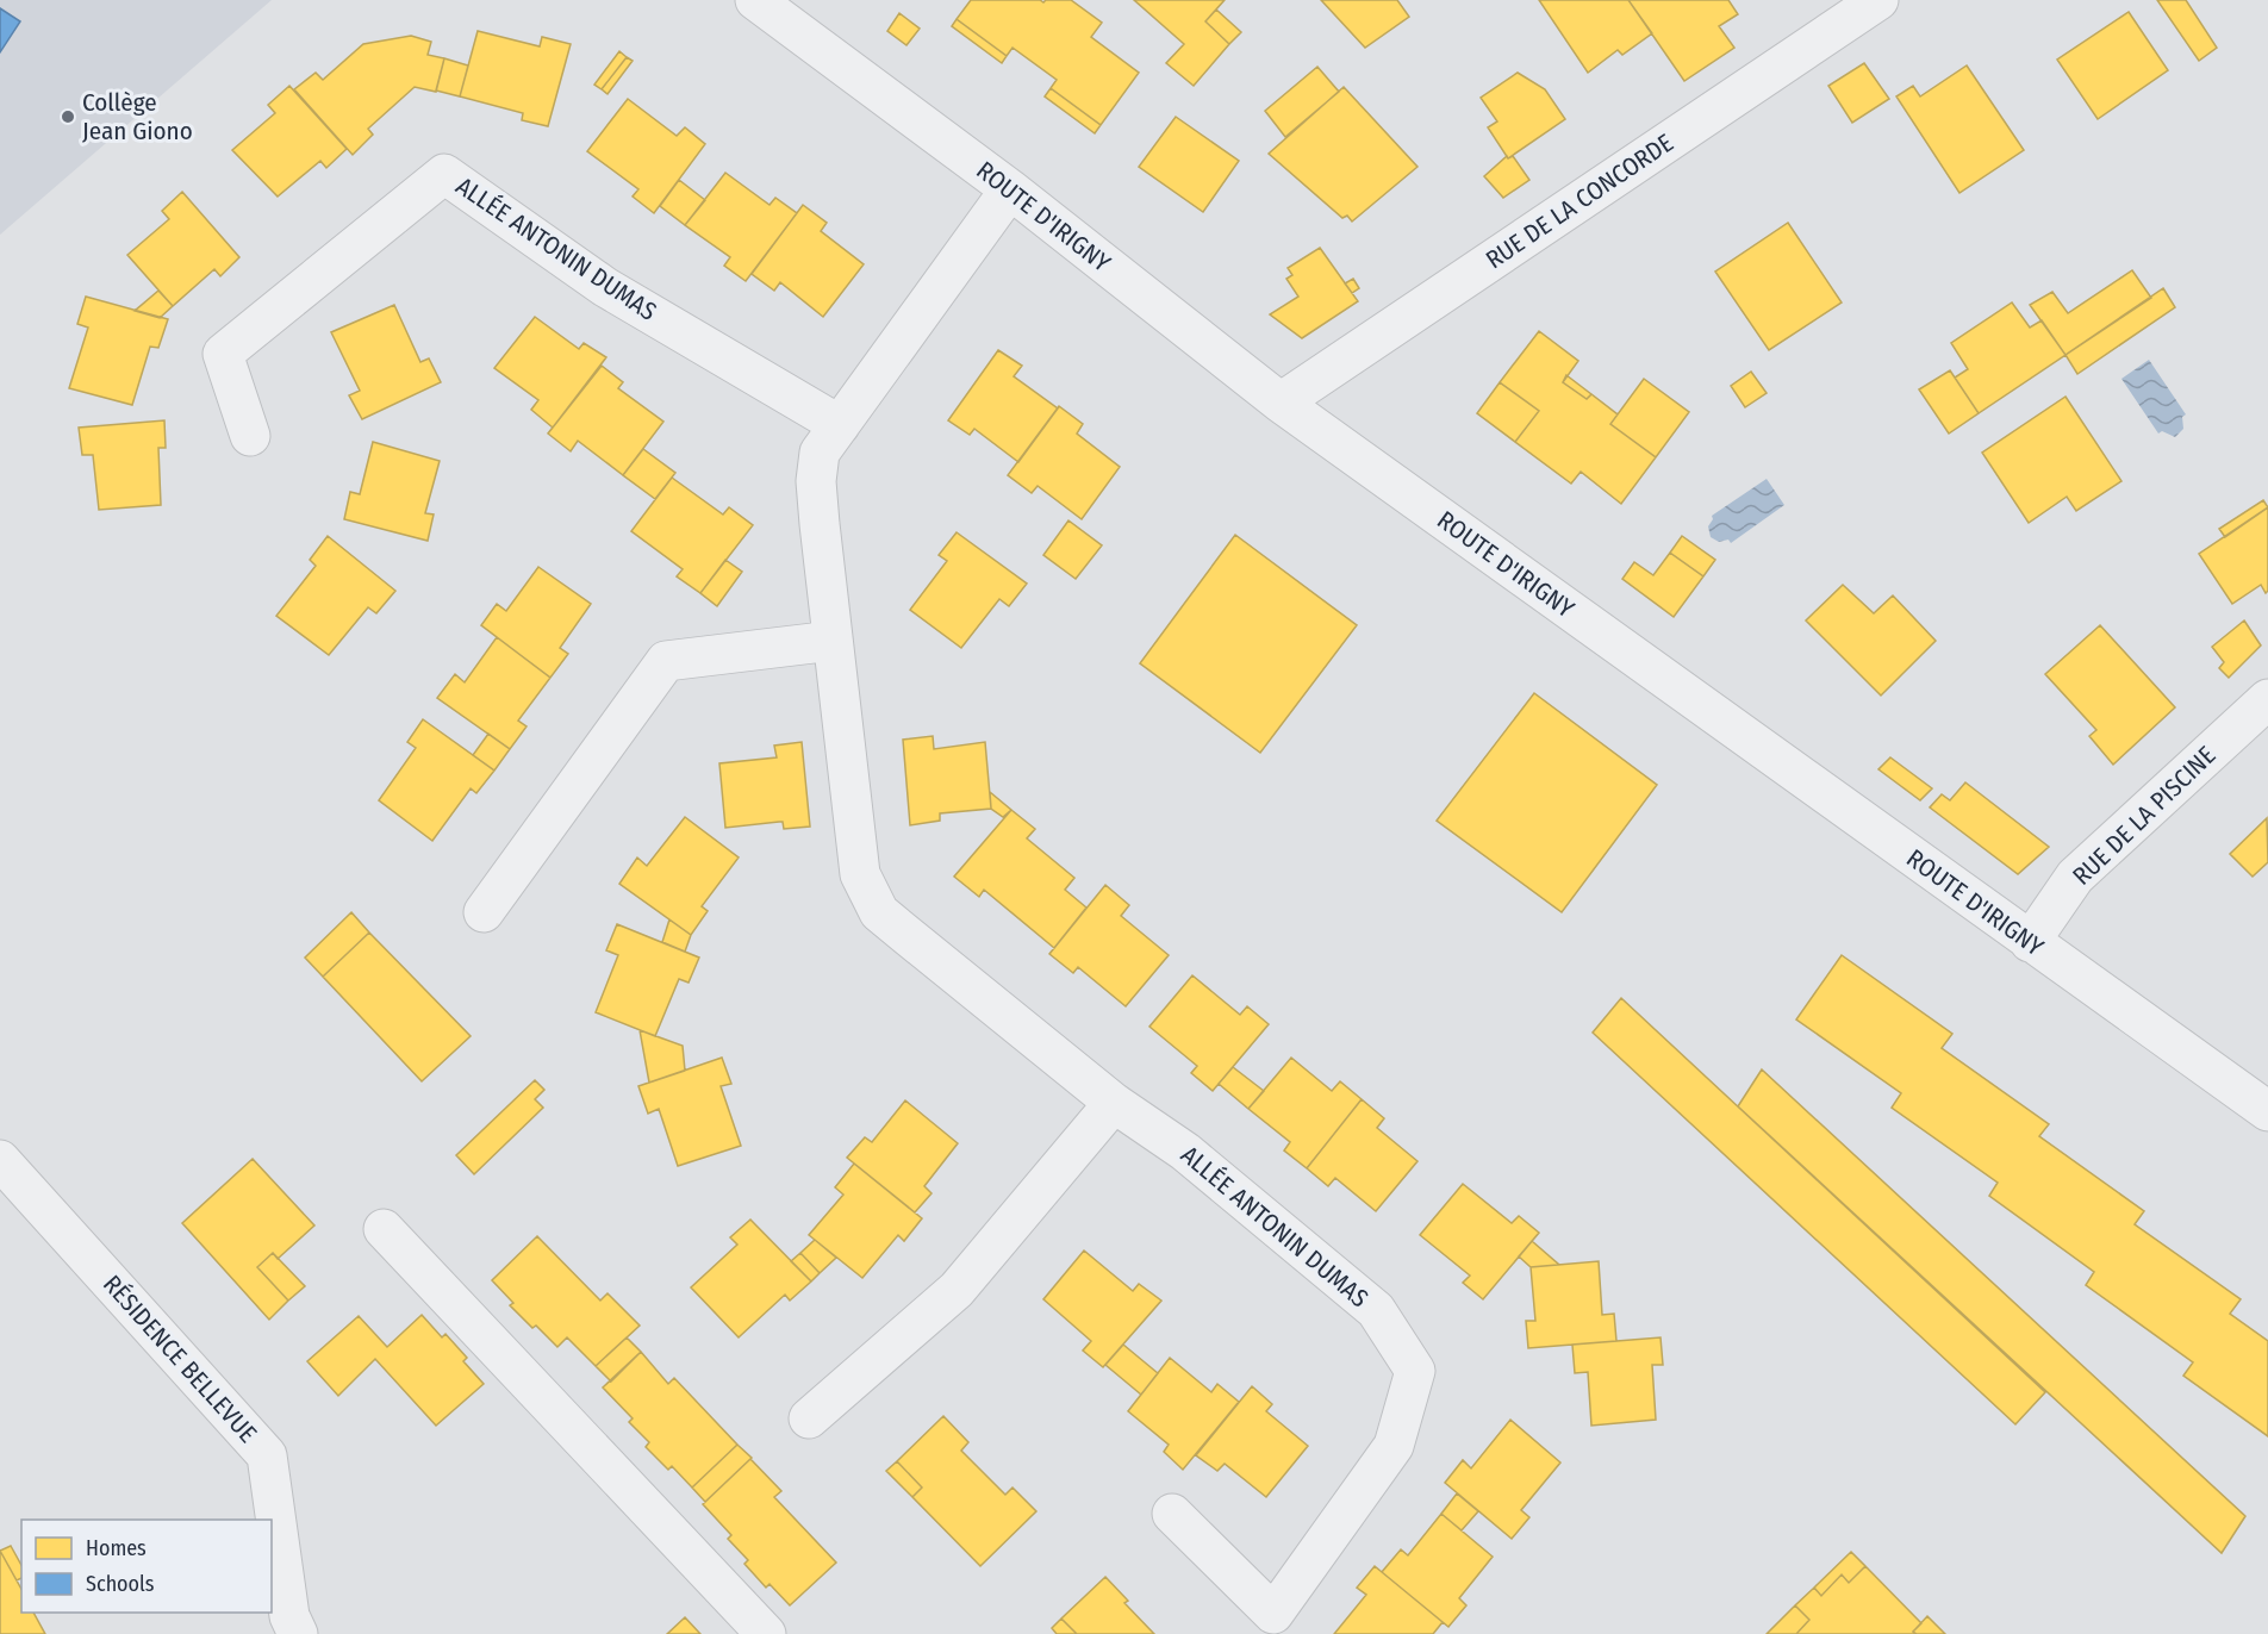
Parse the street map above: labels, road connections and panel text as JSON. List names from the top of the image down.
{
  "streets": {
    "street": [
      "RUE DE LA CONCORDE",
      "ROUTE D'IRIGNY",
      "ALLÉE ANTONIN DUMAS",
      "RUE DE LA PISCINE",
      "RÉSIDENCE BELLEVUE"
    ]
  },
  "crossings": [
    ["RUE DE LA CONCORDE", "ROUTE D'IRIGNY"],
    ["ROUTE D'IRIGNY", "ALLÉE ANTONIN DUMAS"],
    ["ROUTE D'IRIGNY", "RUE DE LA PISCINE"]
  ],
  "places": ["Collège Jean Giono"],
  "legend": ["Homes", "Schools"]
}
